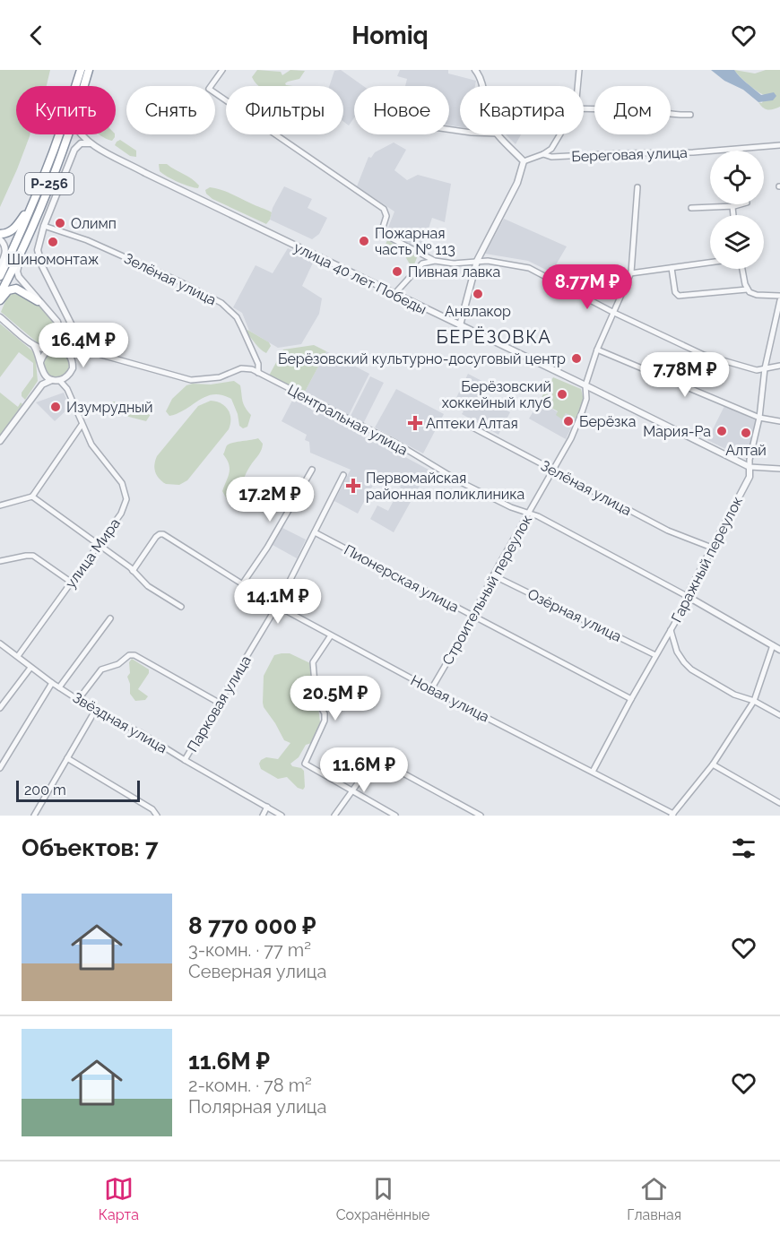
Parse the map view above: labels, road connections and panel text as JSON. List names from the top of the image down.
{
  "streets": {
    "highway": ["Р-256"],
    "street": [
      "Береговая улица",
      "улица 40 лет Победы",
      "Зелёная улица",
      "Центральная улица",
      "улица Мира",
      "Гаражный переулок",
      "Пионерская улица",
      "Строительный переулок",
      "Озёрная улица",
      "Новая улица",
      "Парковая улица",
      "Звёздная улица"
    ]
  },
  "crossings": [
    ["улица 40 лет Победы", "Гаражный переулок"],
    ["улица 40 лет Победы", "Строительный переулок"],
    ["Зелёная улица", "Центральная улица"],
    ["Зелёная улица", "Гаражный переулок"],
    ["Зелёная улица", "Строительный переулок"],
    ["Центральная улица", "Гаражный переулок"],
    ["Центральная улица", "Строительный переулок"],
    ["улица Мира", "Звёздная улица"],
    ["Гаражный переулок", "Пионерская улица"],
    ["Гаражный переулок", "Озёрная улица"],
    ["Гаражный переулок", "Новая улица"],
    ["Пионерская улица", "Строительный переулок"],
    ["Пионерская улица", "Парковая улица"],
    ["Строительный переулок", "Озёрная улица"],
    ["Строительный переулок", "Новая улица"],
    ["Новая улица", "Парковая улица"],
    ["Парковая улица", "Звёздная улица"]
  ],
  "districts": ["БЕРЁЗОВКА"],
  "places": {
    "other": [
      "Олимп",
      "Пожарная часть № 113",
      "Шиномонтаж",
      "Пивная лавка",
      "Анвлакор",
      "Берёзовский культурно-досуговый центр",
      "Берёзовский хоккейный клуб",
      "Изумрудный",
      "Берёзка",
      "Мария-Ра",
      "Алтай"
    ],
    "health": ["Аптеки Алтая", "Первомайская районная поликлиника"]
  },
  "scale_bar": "200 m",
  "page": {
    "header": "Homiq",
    "chip": [
      "Купить",
      "Снять",
      "Фильтры",
      "Новое",
      "Квартира",
      "Дом"
    ],
    "price": [
      "8.77M ₽",
      "16.4M ₽",
      "7.78M ₽",
      "17.2M ₽",
      "14.1M ₽",
      "20.5M ₽",
      "11.6M ₽"
    ],
    "scale": "200 m",
    "heading": "Объектов: 7",
    "list": [
      {
        "name": "8 770 000 ₽",
        "note": "3-комн. · 77 m² · Северная улица"
      },
      {
        "name": "11.6M ₽",
        "note": "2-комн. · 78 m² · Полярная улица"
      }
    ],
    "tabs": ["Карта", "Сохранённые", "Главная"]
  }
}
